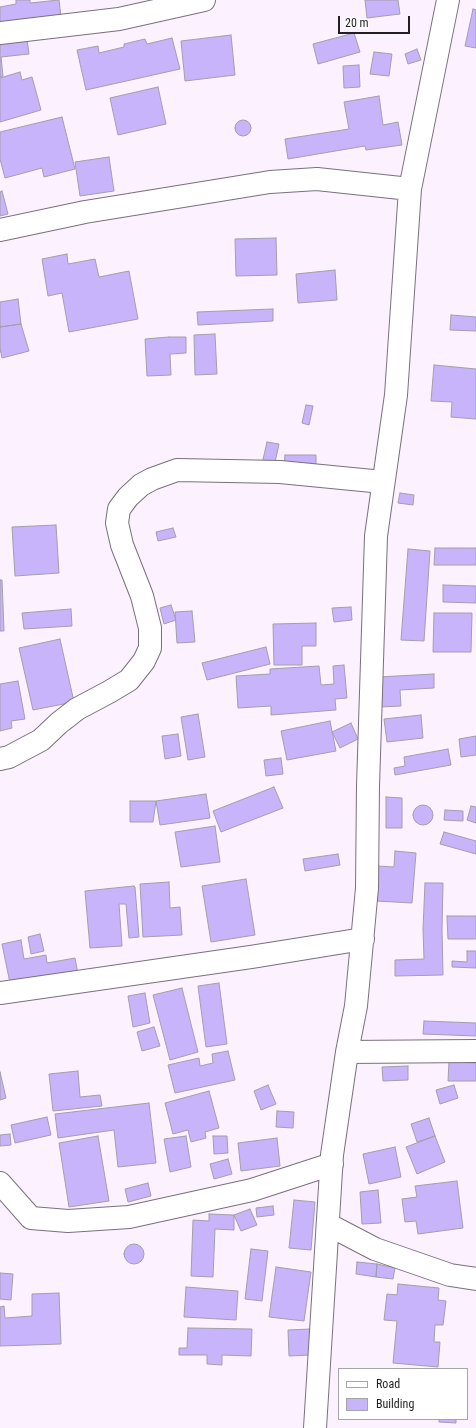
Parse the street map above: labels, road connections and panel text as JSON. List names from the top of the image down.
{
  "legend": ["Road", "Building"],
  "scale_bar": "20 m"
}
